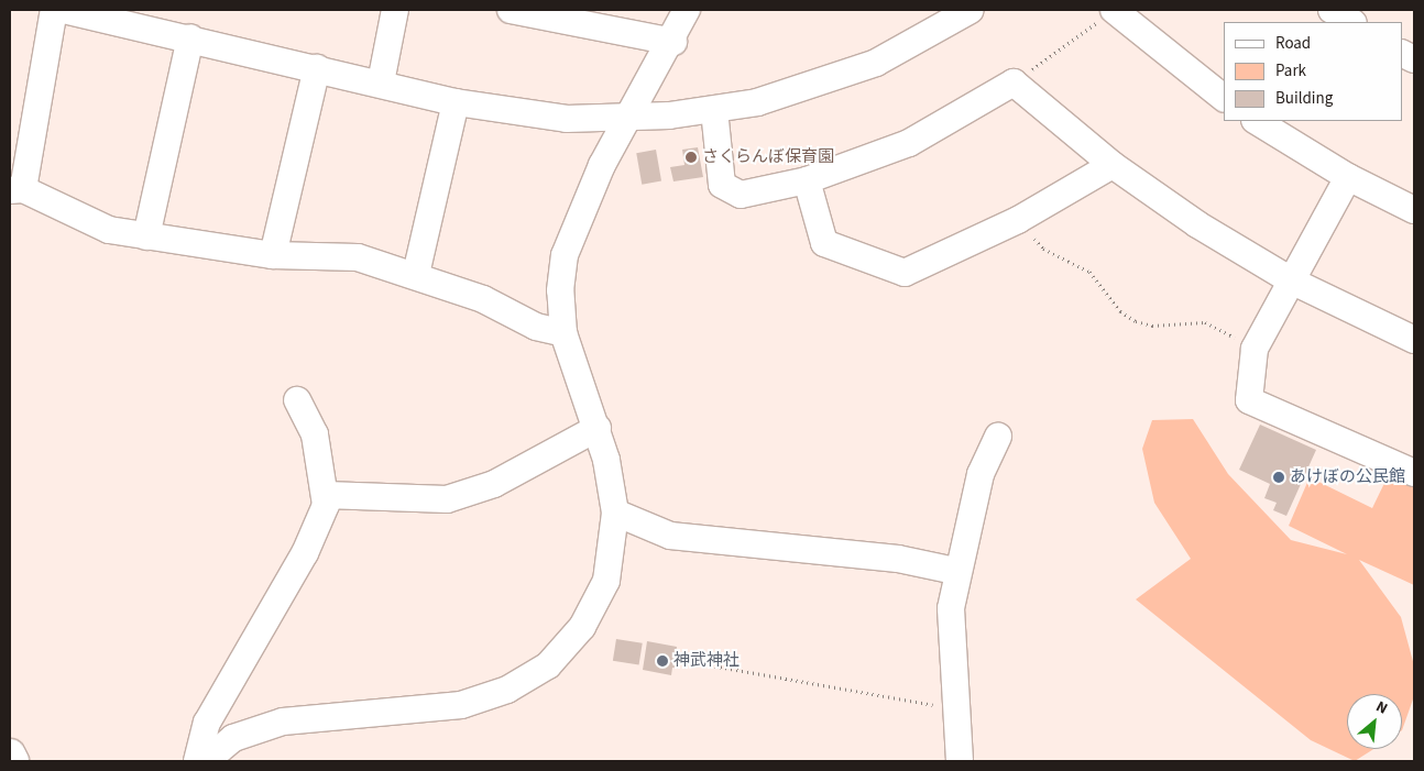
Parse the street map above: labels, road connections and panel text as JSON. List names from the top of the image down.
{
  "places": ["さくらんぼ保育園", "あけぼの公民館", "神武神社"],
  "legend": ["Road", "Park", "Building"],
  "north": "top right"
}
